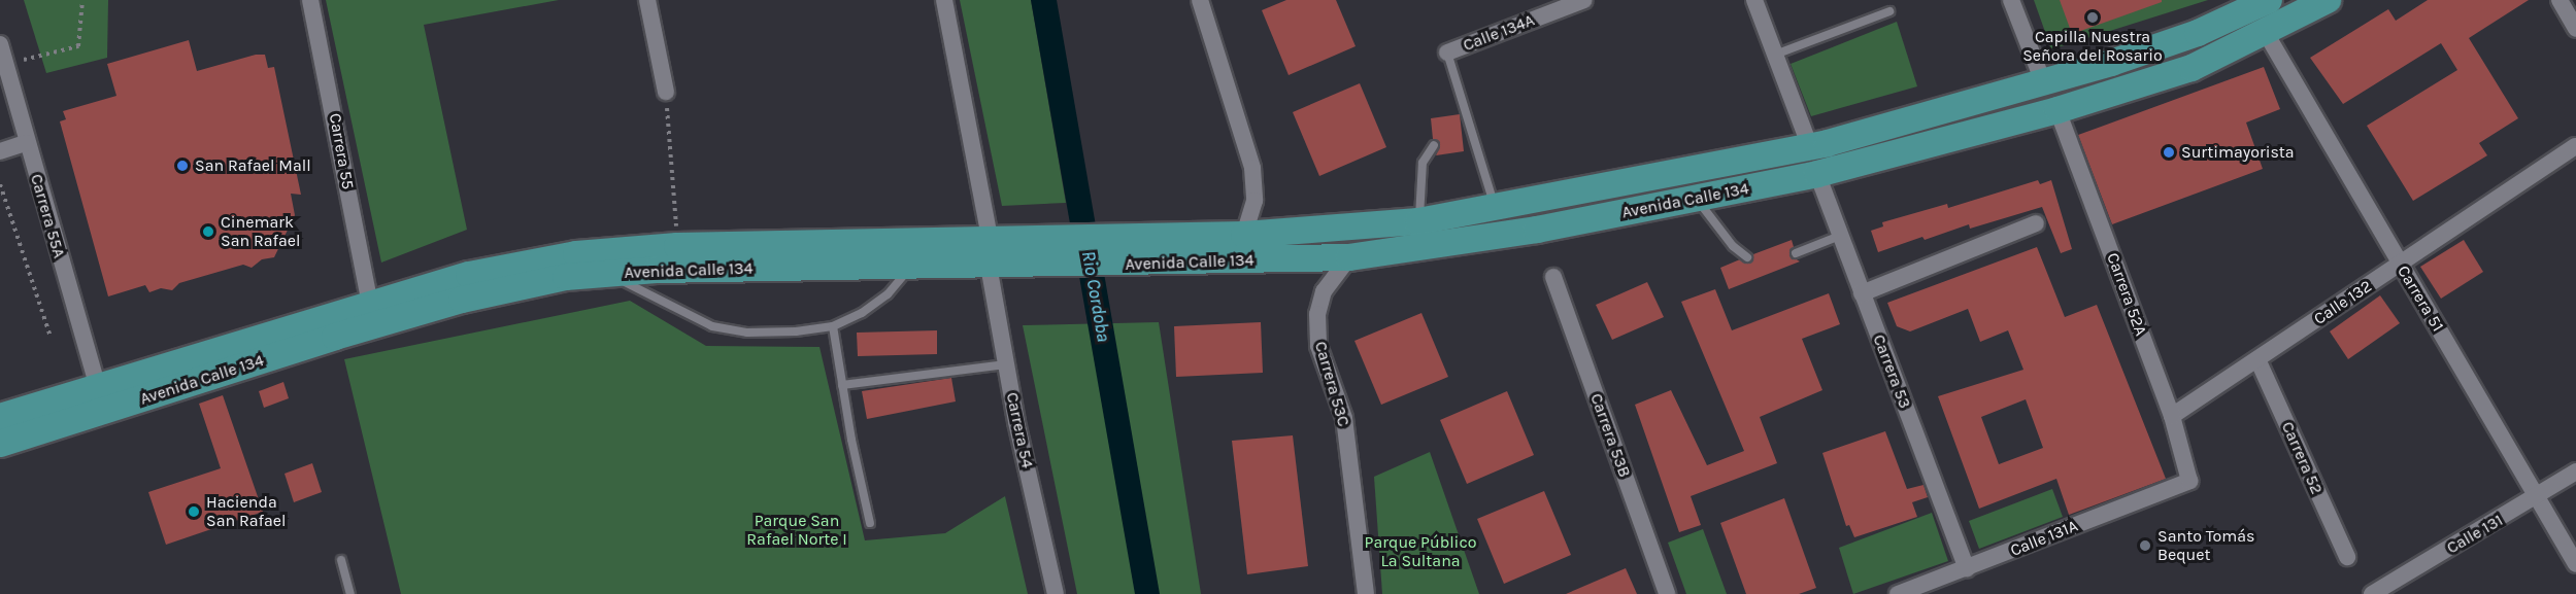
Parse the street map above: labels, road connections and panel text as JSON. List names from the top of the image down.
{
  "streets": {
    "main road": ["Avenida Calle 134"],
    "street": [
      "Calle 134A",
      "Carrera 55",
      "Carrera 55A",
      "Carrera 52A",
      "Carrera 51",
      "Calle 132",
      "Carrera 53",
      "Carrera 53C",
      "Carrera 54",
      "Carrera 53B",
      "Carrera 52",
      "Calle 131",
      "Calle 131A"
    ]
  },
  "crossings": [
    ["Carrera 55", "Avenida Calle 134"],
    ["Avenida Calle 134", "Carrera 55A"],
    ["Avenida Calle 134", "Carrera 52A"],
    ["Avenida Calle 134", "Carrera 51"],
    ["Avenida Calle 134", "Carrera 53"],
    ["Avenida Calle 134", "Carrera 53C"],
    ["Avenida Calle 134", "Carrera 54"],
    ["Carrera 52A", "Calle 132"],
    ["Carrera 52A", "Calle 131A"],
    ["Carrera 51", "Calle 132"],
    ["Carrera 51", "Calle 131"],
    ["Calle 132", "Carrera 52"],
    ["Carrera 53", "Calle 131A"]
  ],
  "water": ["Rio Cordoba"],
  "parks": ["Parque San Rafael Norte I", "Parque Público La Sultana"],
  "places": [
    "Capilla Nuestra Señora del Rosario",
    "Surtimayorista",
    "San Rafael Mall",
    "Cinemark San Rafael",
    "Hacienda San Rafael",
    "Santo Tomás Bequet"
  ]
}
